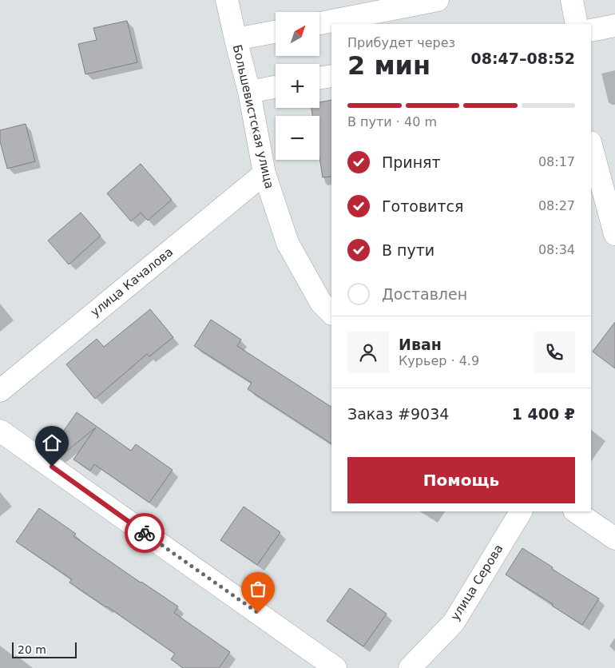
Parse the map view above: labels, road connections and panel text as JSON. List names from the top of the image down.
{
  "streets": {
    "street": ["Большевистская улица", "улица Качалова", "улица Серова"]
  },
  "crossings": [
    ["Большевистская улица", "улица Качалова"]
  ],
  "scale_bar": "20 m",
  "north": "top right",
  "page": {
    "map_buttons": ["+", "−"],
    "heading": ["2 мин", "Прибудет через", "08:47–08:52"],
    "panel": [
      "Иван",
      "Курьер · 4.9",
      "Заказ #9034",
      "1 400 ₽"
    ],
    "bar": "В пути · 40 m",
    "list": [
      ["Принят", "08:17"],
      ["Готовится", "08:27"],
      ["В пути", "08:34"],
      "Доставлен"
    ],
    "buttons": "Помощь",
    "scale": "20 m"
  }
}
